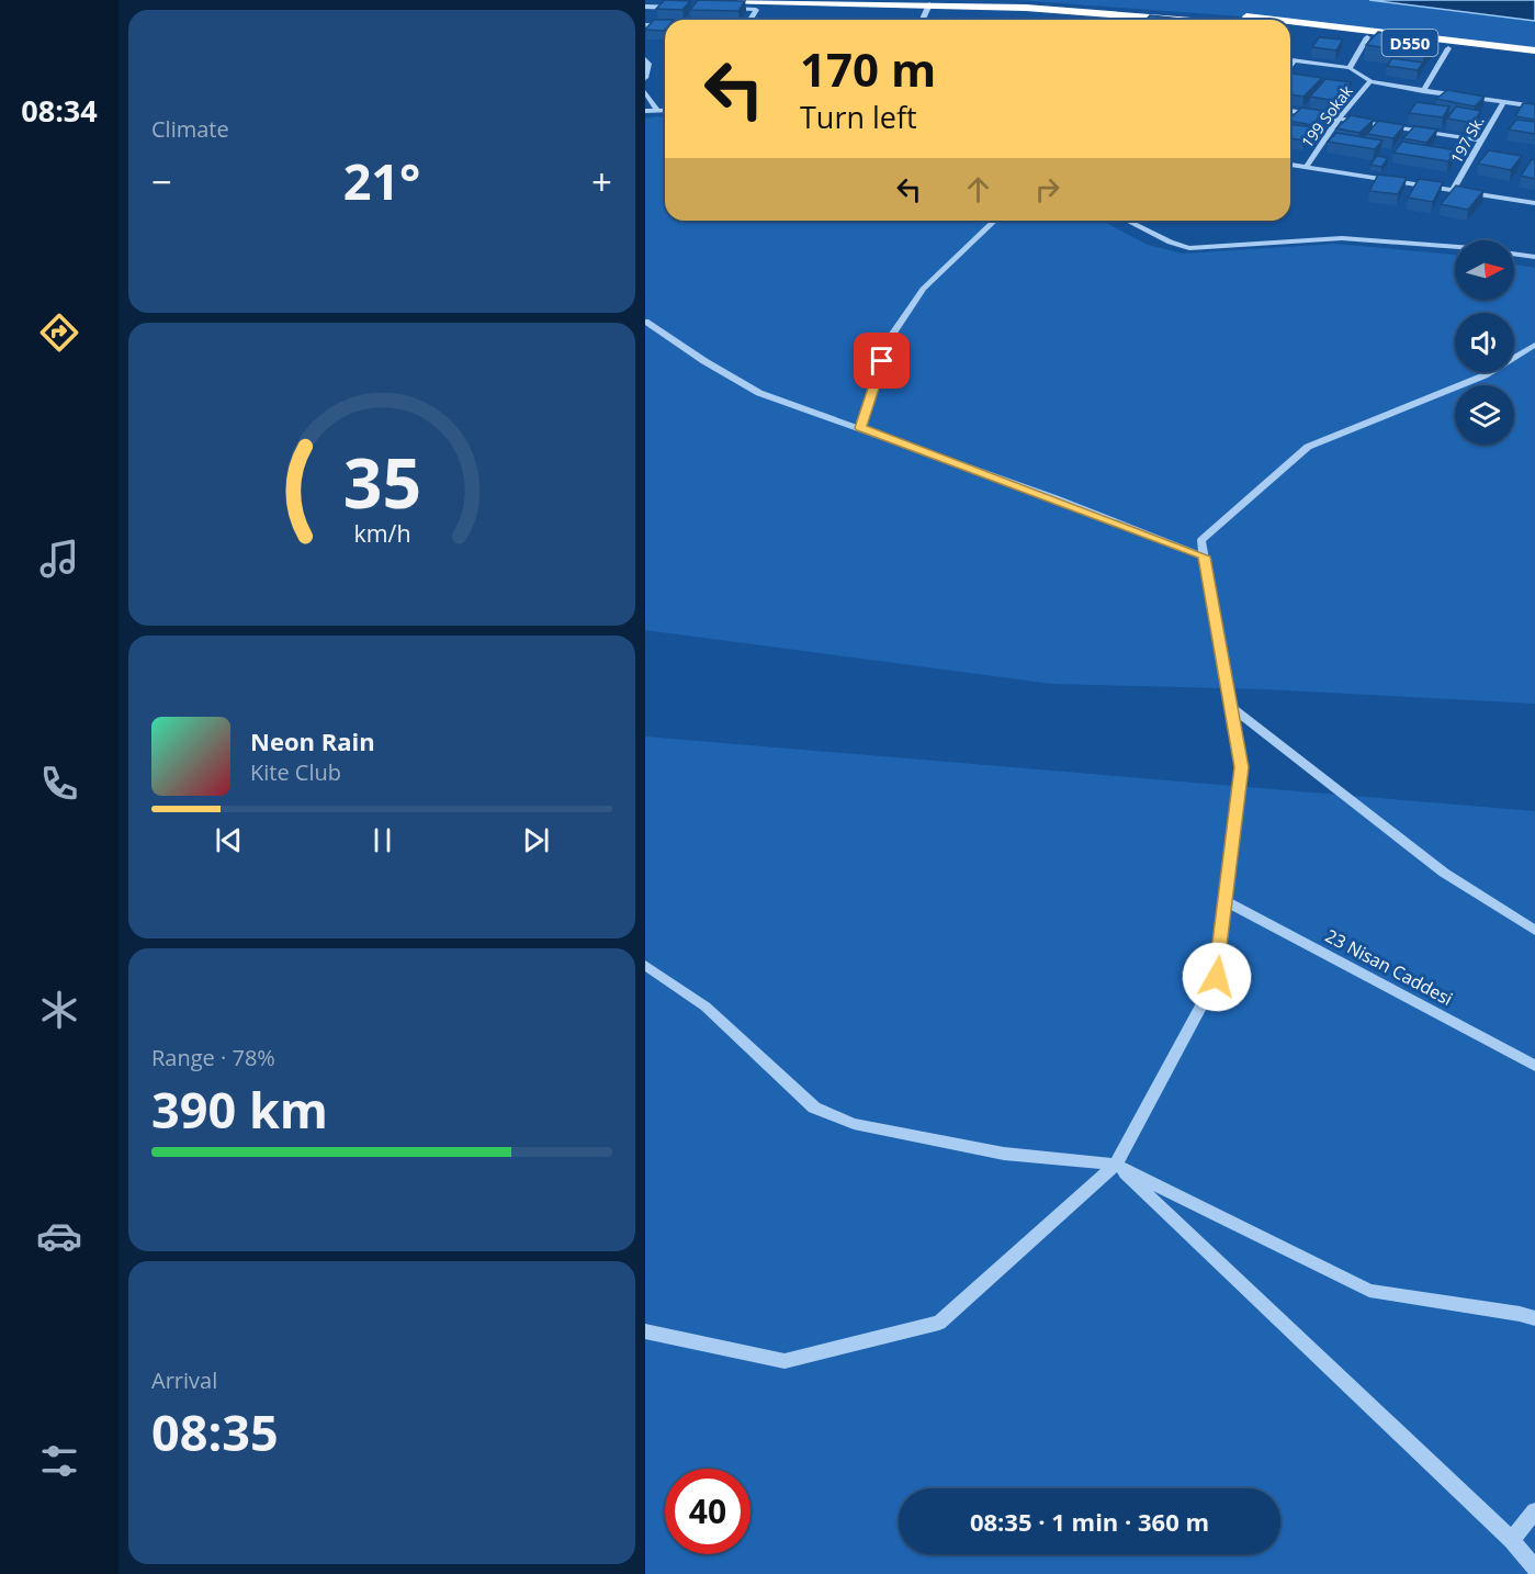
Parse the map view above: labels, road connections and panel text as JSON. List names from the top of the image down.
{
  "streets": {
    "highway": ["D550"],
    "street": ["199 Sokak", "197 Sk.", "23 Nisan Caddesi"]
  },
  "north": "right",
  "page": {
    "tabs": "08:34",
    "tile": [
      "Climate",
      ["Range · 78%", "390 km"],
      ["Arrival", "08:35"]
    ],
    "turn": ["170 m", "Turn left"],
    "heat": ["−", "21°", "+"],
    "song": ["Neon Rain", "Kite Club"],
    "limit": "40",
    "trip": "08:35 · 1 min · 360 m",
    "gauge": ["35", "km/h"]
  }
}
